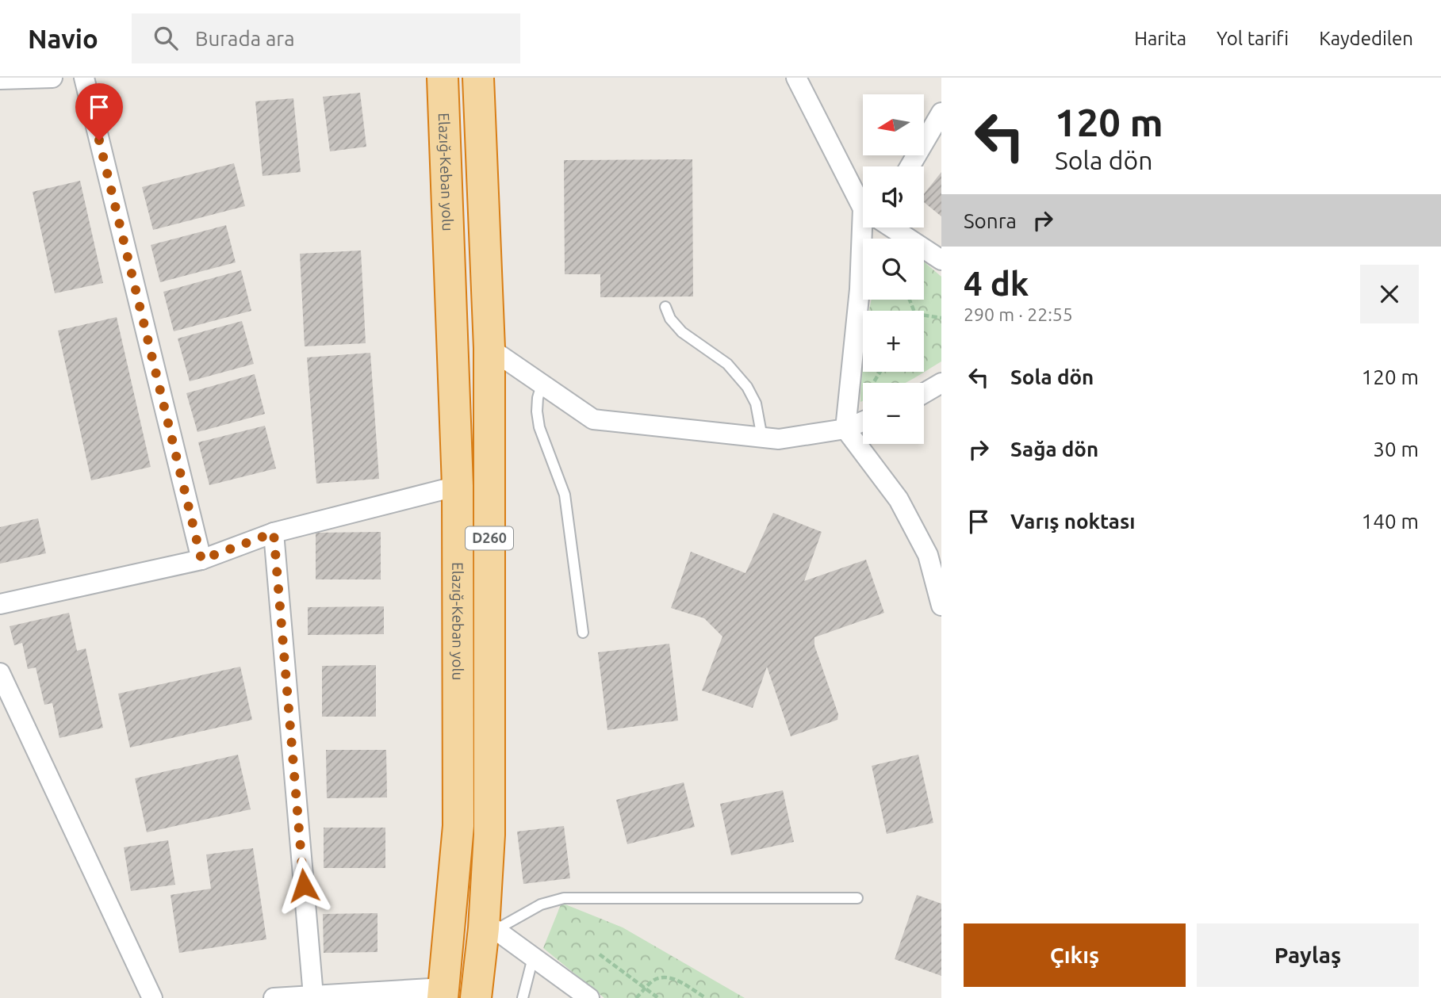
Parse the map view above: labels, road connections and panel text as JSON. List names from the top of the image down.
{
  "streets": {
    "highway": ["Elazığ-Keban yolu", "D260"]
  },
  "north": "left",
  "page": {
    "header": "Navio",
    "search": "Burada ara",
    "nav": ["Harita", "Yol tarifi", "Kaydedilen"],
    "turn": ["120 m", "Sola dön"],
    "map_buttons": ["+", "−"],
    "then": "Sonra",
    "heading": ["4 dk", "290 m · 22:55"],
    "list": [
      {
        "name": "Sola dön",
        "value": "120 m"
      },
      {
        "name": "Sağa dön",
        "value": "30 m"
      },
      {
        "name": "Varış noktası",
        "value": "140 m"
      }
    ],
    "buttons": ["Çıkış", "Paylaş"]
  }
}
